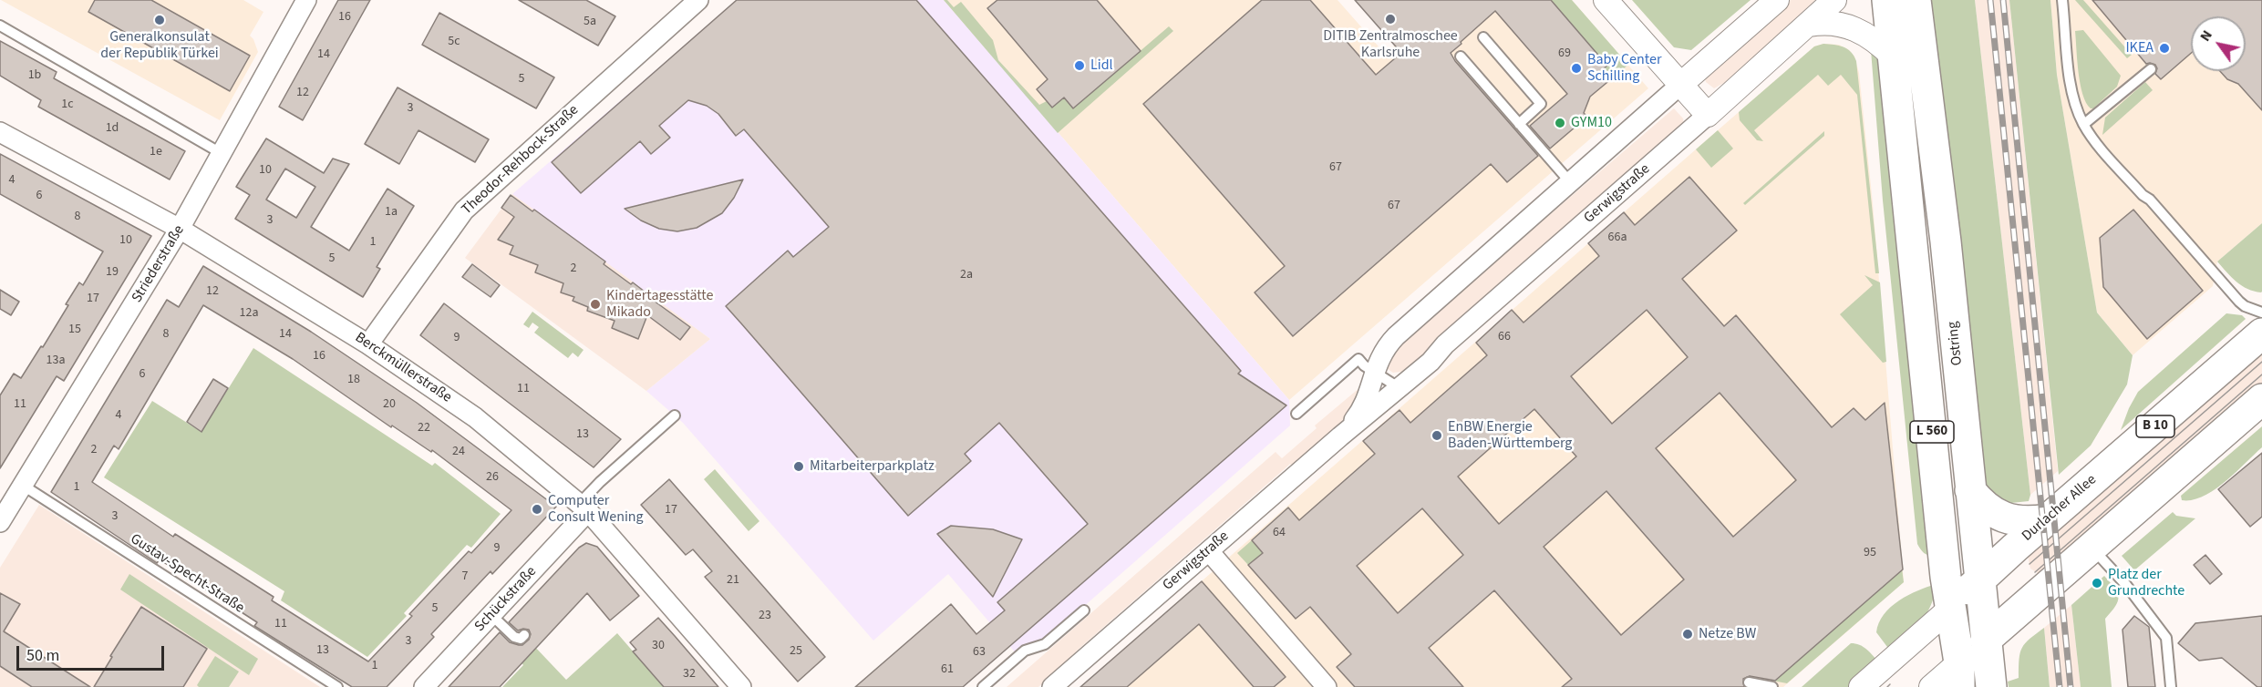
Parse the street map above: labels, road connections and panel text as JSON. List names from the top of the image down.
{
  "streets": {
    "main road": [
      "Ostring",
      "B 10",
      "L 560",
      "Durlacher Allee"
    ],
    "street": [
      "Theodor-Rehbock-Straße",
      "Gerwigstraße",
      "Striederstraße",
      "Berckmüllerstraße",
      "Schückstraße"
    ],
    "lane": ["Gustav-Specht-Straße"]
  },
  "crossings": [
    ["Theodor-Rehbock-Straße", "Berckmüllerstraße"],
    ["Striederstraße", "Berckmüllerstraße"],
    ["Striederstraße", "Gustav-Specht-Straße"],
    ["Ostring", "Durlacher Allee"],
    ["Berckmüllerstraße", "Schückstraße"],
    ["L 560", "Durlacher Allee"]
  ],
  "places": [
    "DITIB Zentralmoschee Karlsruhe",
    "Generalkonsulat der Republik Türkei",
    "IKEA",
    "Lidl",
    "Baby Center Schilling",
    "GYM10",
    "Kindertagesstätte Mikado",
    "EnBW Energie Baden-Württemberg",
    "Mitarbeiterparkplatz",
    "Computer Consult Wening",
    "Platz der Grundrechte",
    "Netze BW"
  ],
  "house_numbers": [
    "16",
    "5a",
    "5c",
    "69",
    "14",
    "1b",
    "5",
    "12",
    "1c",
    "3",
    "1d",
    "1e",
    "67",
    "10",
    "4",
    "6",
    "67",
    "1a",
    "8",
    "3",
    "66a",
    "10",
    "1",
    "5",
    "2",
    "19",
    "2a",
    "12",
    "17",
    "12a",
    "15",
    "8",
    "14",
    "66",
    "9",
    "16",
    "13a",
    "6",
    "18",
    "11",
    "11",
    "20",
    "4",
    "22",
    "13",
    "2",
    "24",
    "26",
    "1",
    "17",
    "3",
    "64",
    "9",
    "95",
    "7",
    "21",
    "5",
    "23",
    "11",
    "3",
    "30",
    "13",
    "25",
    "63",
    "1",
    "61",
    "32"
  ],
  "scale_bar": "50 m",
  "north": "top left"
}
